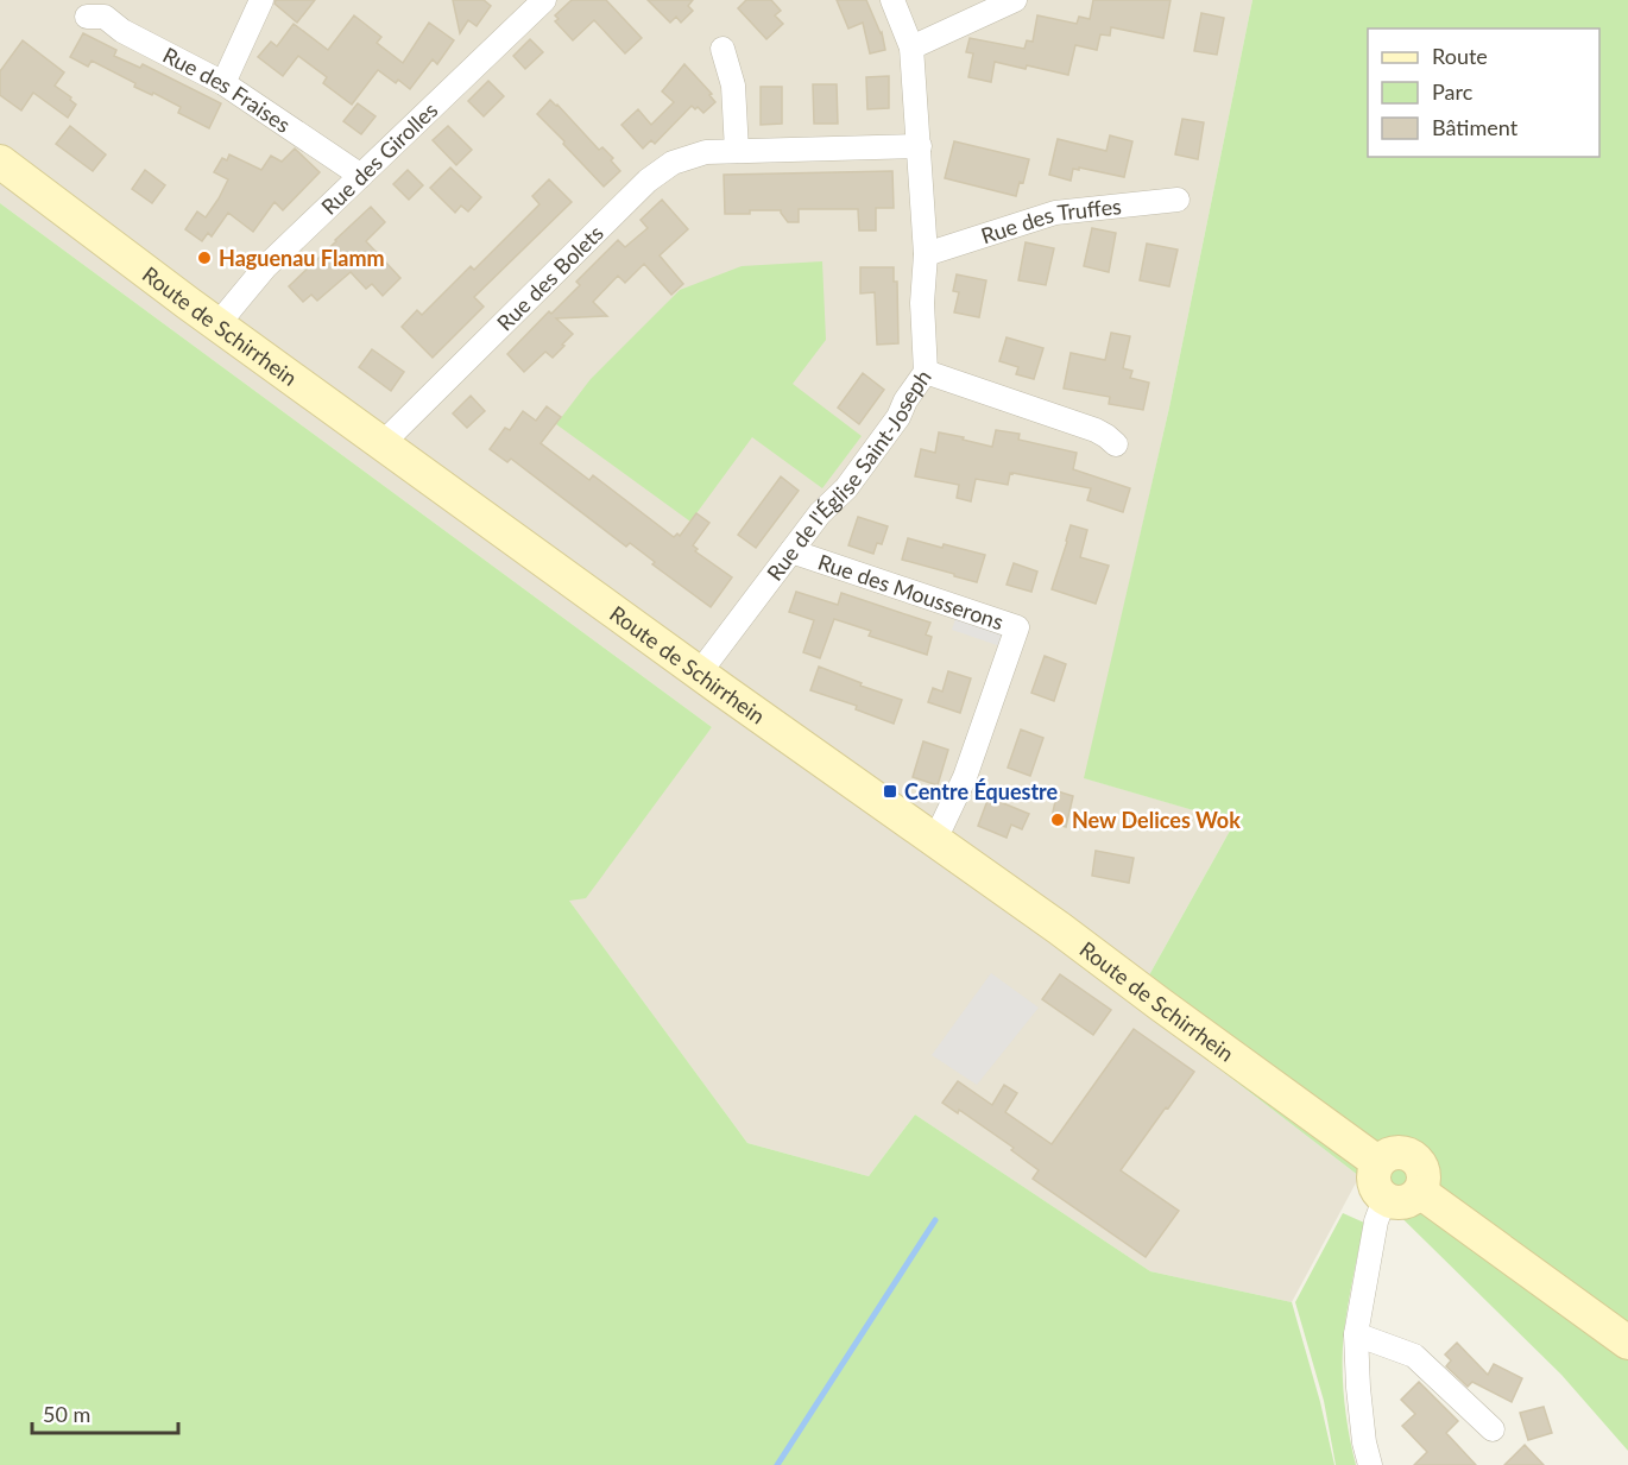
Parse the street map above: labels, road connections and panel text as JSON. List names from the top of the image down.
{
  "streets": {
    "street": [
      "Rue des Fraises",
      "Rue des Girolles",
      "Rue des Truffes",
      "Rue des Bolets",
      "Route de Schirrhein",
      "Rue de l'Église Saint-Joseph",
      "Rue des Mousserons"
    ]
  },
  "crossings": [
    ["Rue des Fraises", "Rue des Girolles"],
    ["Rue des Girolles", "Route de Schirrhein"],
    ["Rue des Truffes", "Rue de l'Église Saint-Joseph"],
    ["Rue des Bolets", "Route de Schirrhein"],
    ["Rue des Bolets", "Rue de l'Église Saint-Joseph"],
    ["Route de Schirrhein", "Rue de l'Église Saint-Joseph"],
    ["Route de Schirrhein", "Rue des Mousserons"],
    ["Rue de l'Église Saint-Joseph", "Rue des Mousserons"]
  ],
  "places": {
    "other": ["Haguenau Flamm", "New Delices Wok"],
    "transit": ["Centre Équestre"]
  },
  "legend": ["Route", "Parc", "Bâtiment"],
  "scale_bar": "50 m"
}
